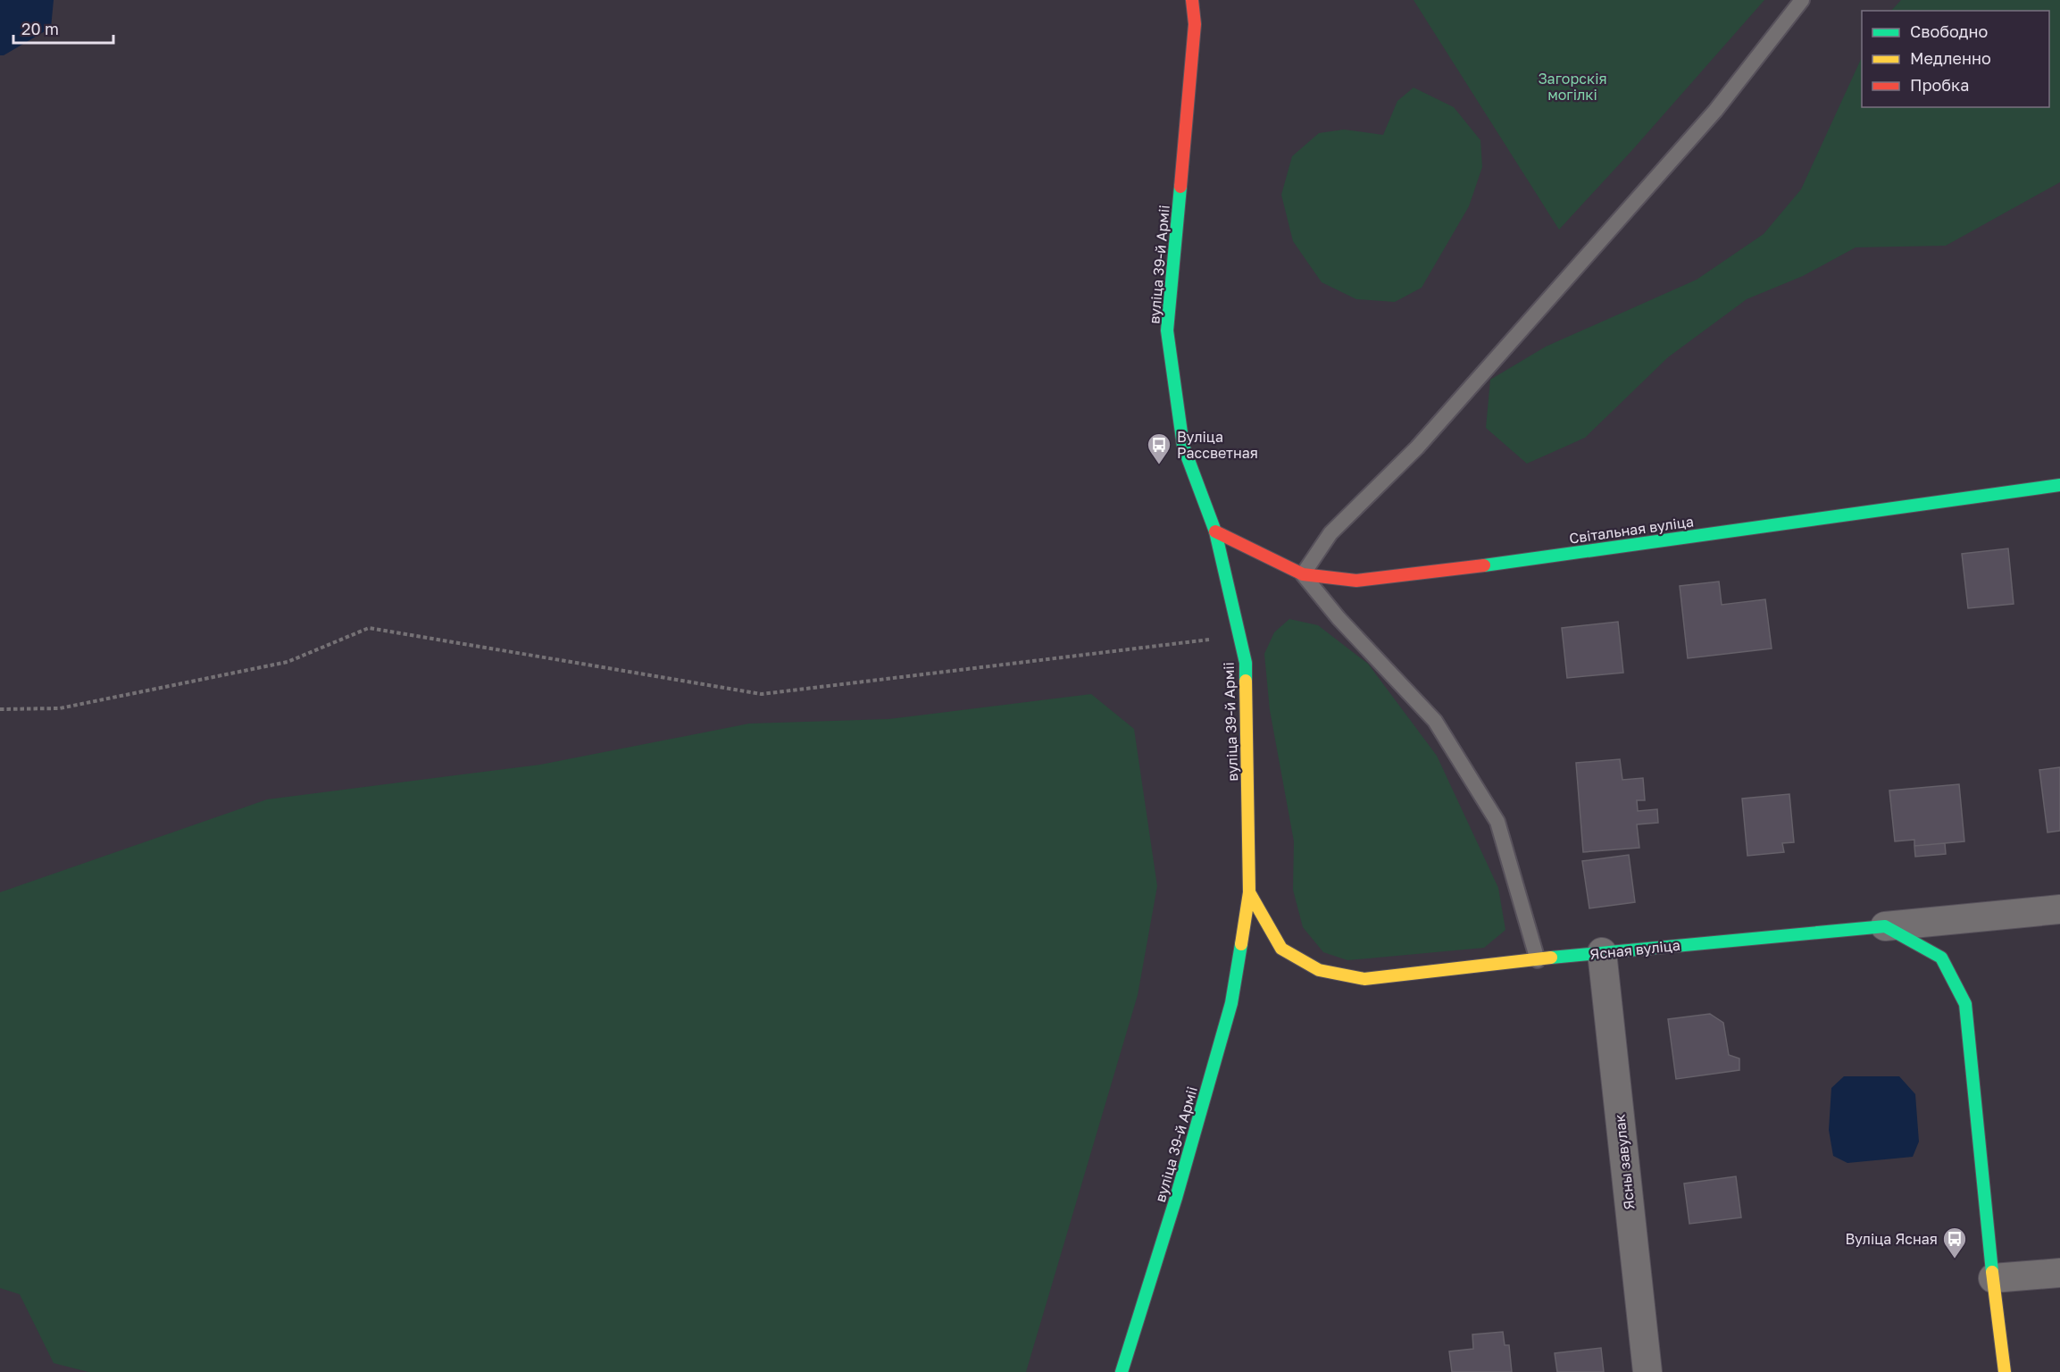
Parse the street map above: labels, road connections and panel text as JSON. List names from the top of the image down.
{
  "streets": {
    "street": [
      "вуліца 39-й Арміі",
      "Світальная вуліца",
      "Ясная вуліца",
      "Ясны завулак"
    ]
  },
  "crossings": [
    ["вуліца 39-й Арміі", "Світальная вуліца"],
    ["вуліца 39-й Арміі", "Ясная вуліца"],
    ["Ясная вуліца", "Ясны завулак"]
  ],
  "parks": ["Загорскія могілкі"],
  "places": {
    "bus stop": ["Вуліца Рассветная", "Вуліца Ясная"]
  },
  "legend": ["Свободно", "Медленно", "Пробка"],
  "scale_bar": "20 m"
}
